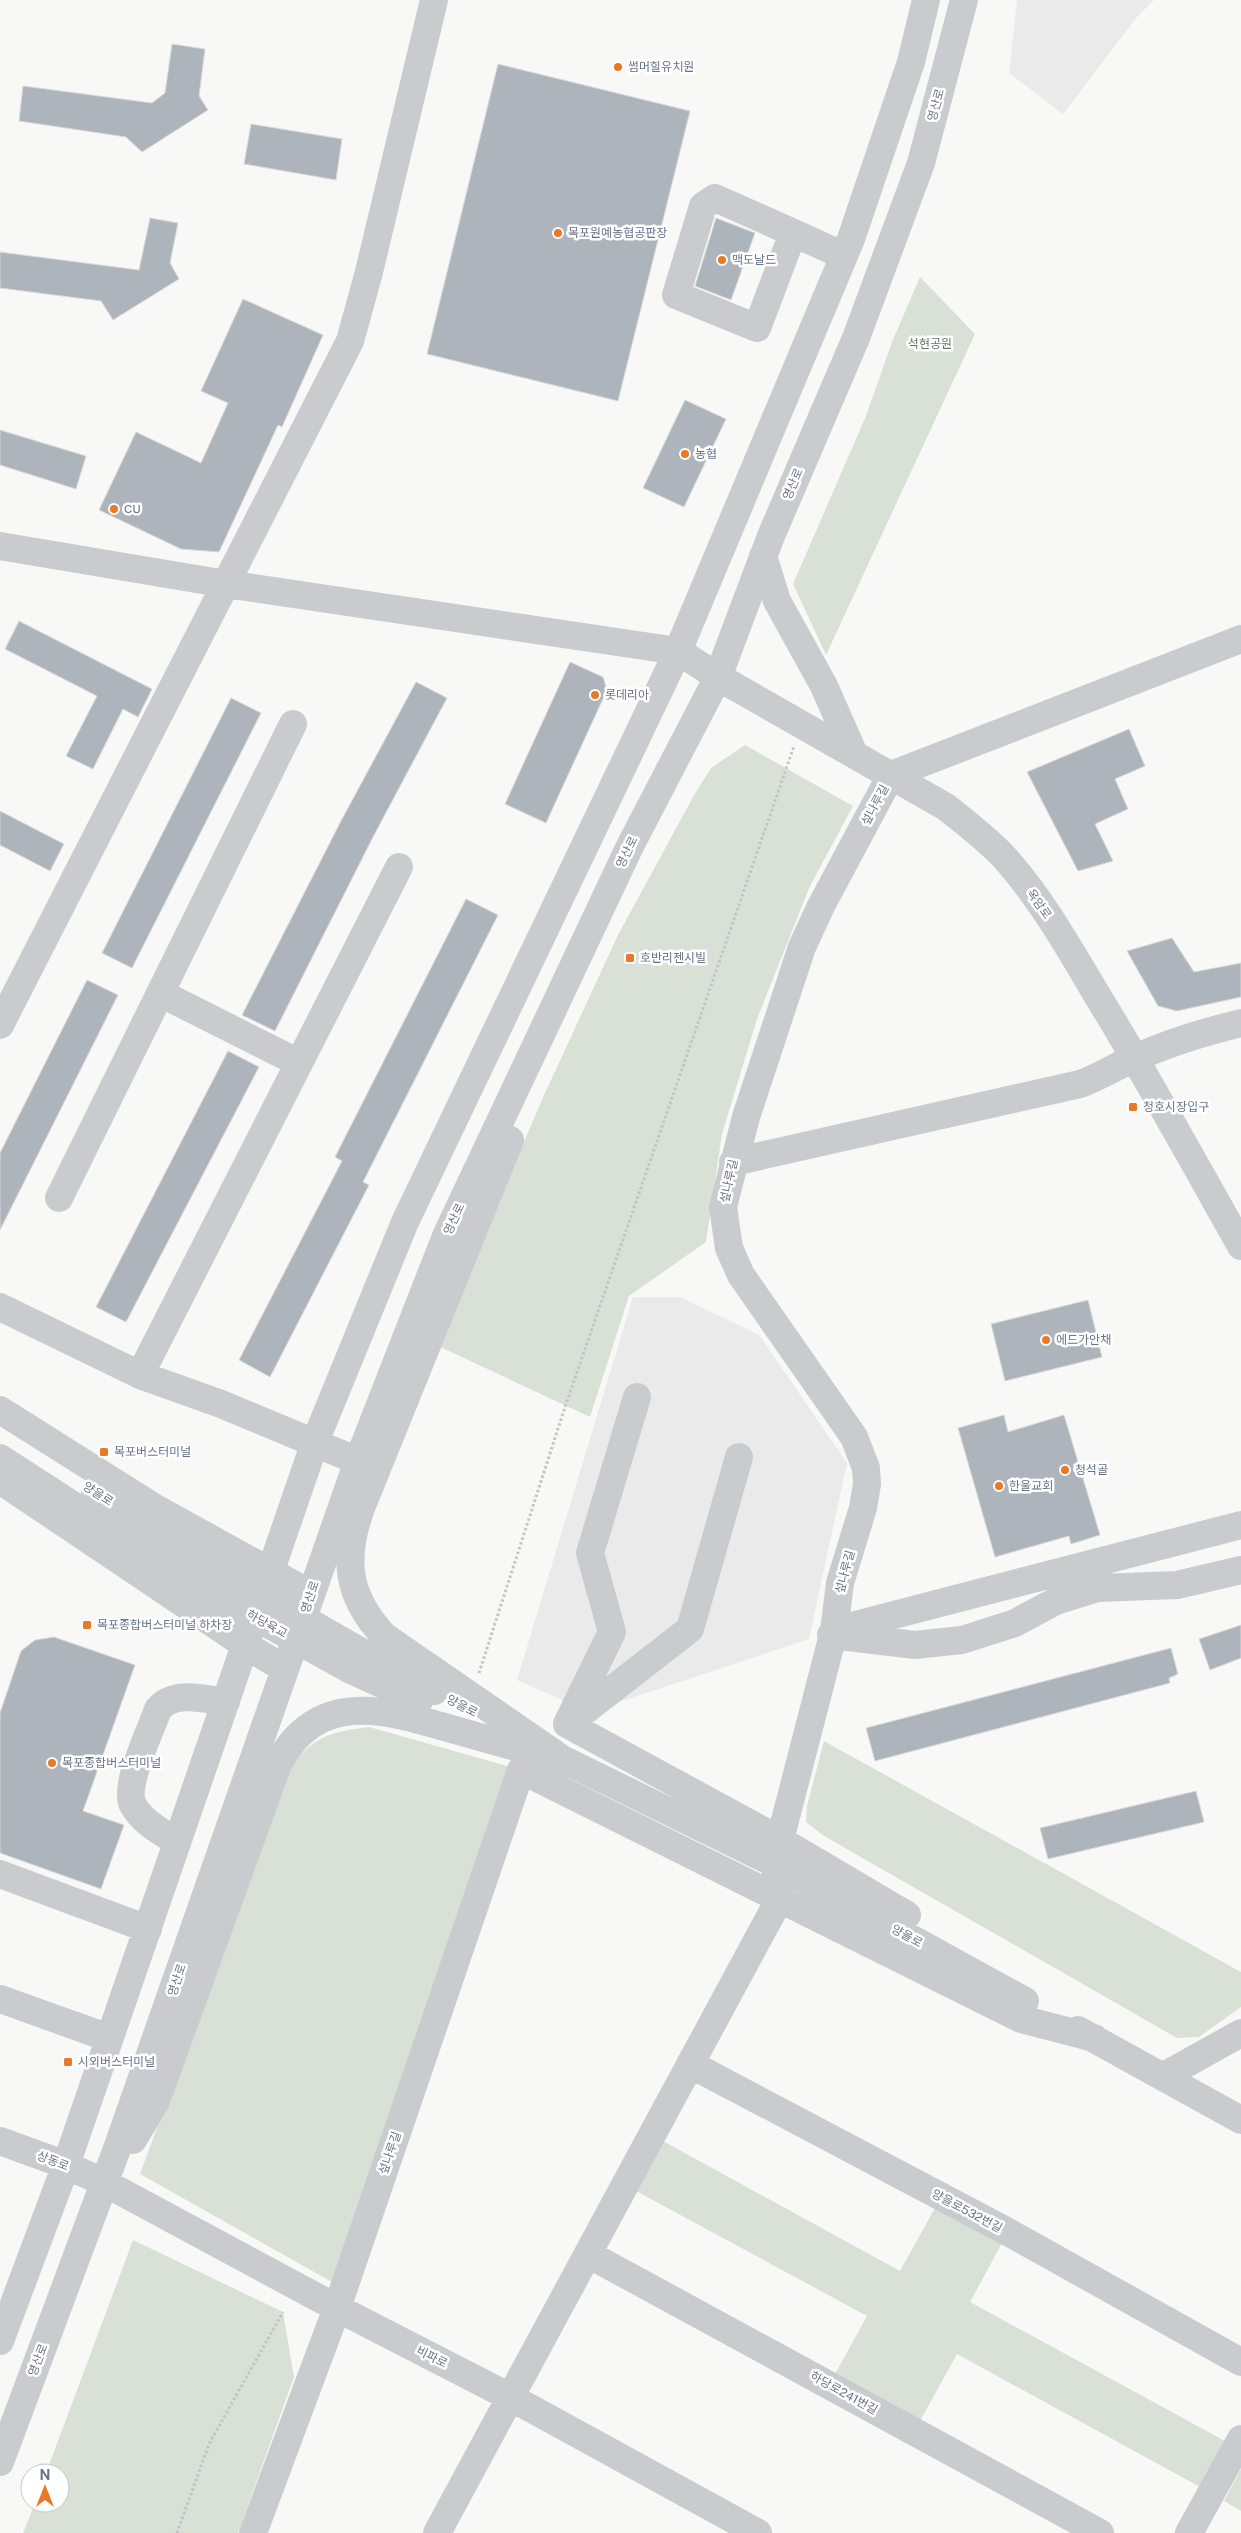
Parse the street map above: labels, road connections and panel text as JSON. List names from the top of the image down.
{
  "streets": {
    "street": [
      "영산로",
      "섶나루길",
      "옥암로",
      "양을로",
      "하당육교",
      "상동로",
      "양을로532번길",
      "비파로",
      "하당로241번길"
    ]
  },
  "crossings": [
    ["영산로", "옥암로"],
    ["영산로", "상동로"],
    ["영산로", "비파로"],
    ["섶나루길", "옥암로"],
    ["섶나루길", "양을로"],
    ["섶나루길", "비파로"],
    ["양을로", "하당육교"],
    ["상동로", "비파로"]
  ],
  "parks": ["석현공원"],
  "places": {
    "other": [
      "썸머힐유치원",
      "목포원예농협공판장",
      "맥도날드",
      "농협",
      "CU",
      "롯데리아",
      "에드가안채",
      "청석골",
      "한울교회",
      "목포종합버스터미널"
    ],
    "transit": [
      "호반리젠시빌",
      "청호시장입구",
      "목포버스터미널",
      "목포종합버스터미널 하차장",
      "시외버스터미널"
    ]
  },
  "north": "top"
}
